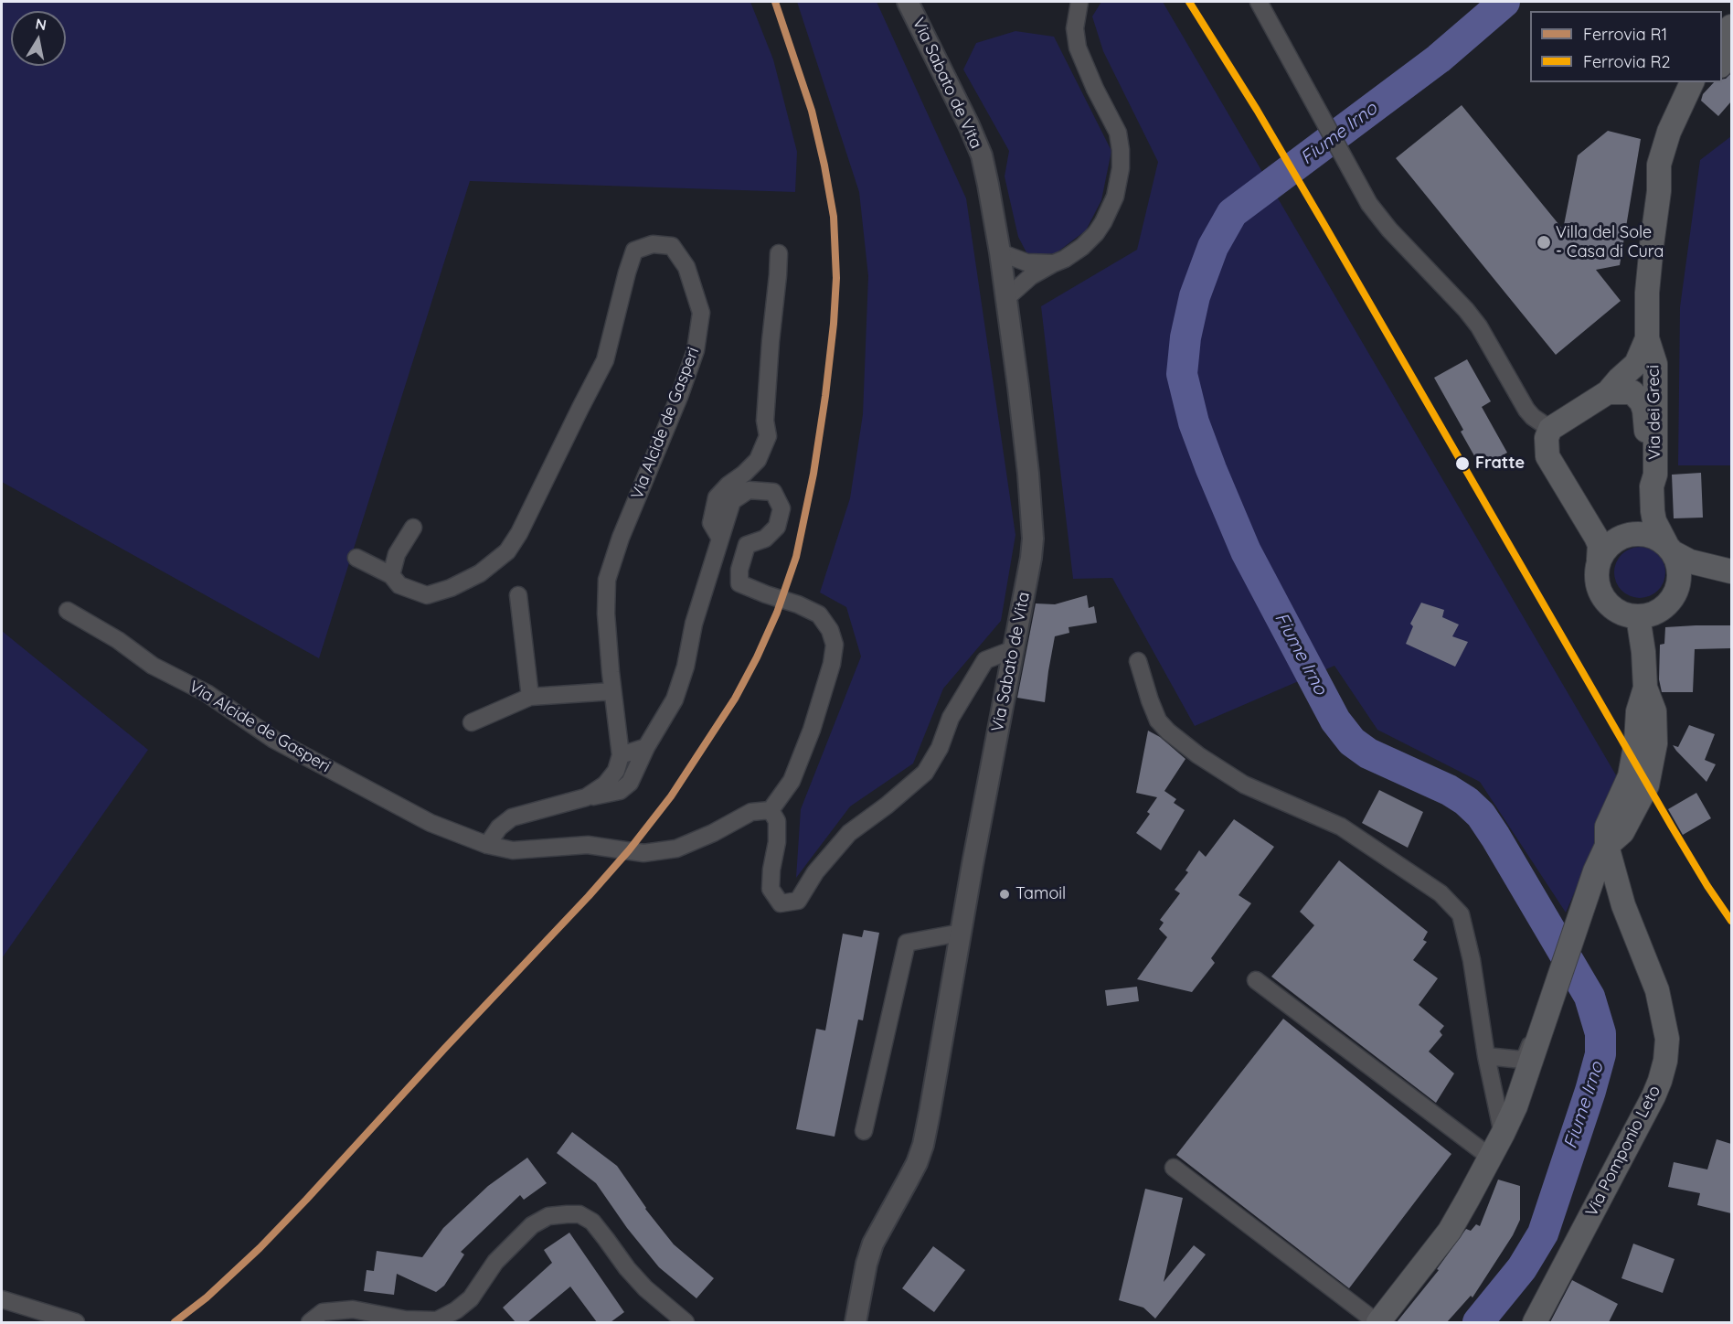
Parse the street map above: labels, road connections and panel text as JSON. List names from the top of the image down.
{
  "streets": {
    "main road": ["Via dei Greci", "Via Pomponio Leto"],
    "street": ["Via Sabato de Vita", "Via Alcide de Gasperi"]
  },
  "water": ["Fiume Irno"],
  "places": ["Villa del Sole - Casa di Cura", "Fratte", "Tamoil"],
  "lines": ["rail line R1", "rail line R2"],
  "legend": ["Ferrovia R1", "Ferrovia R2"],
  "north": "top"
}
